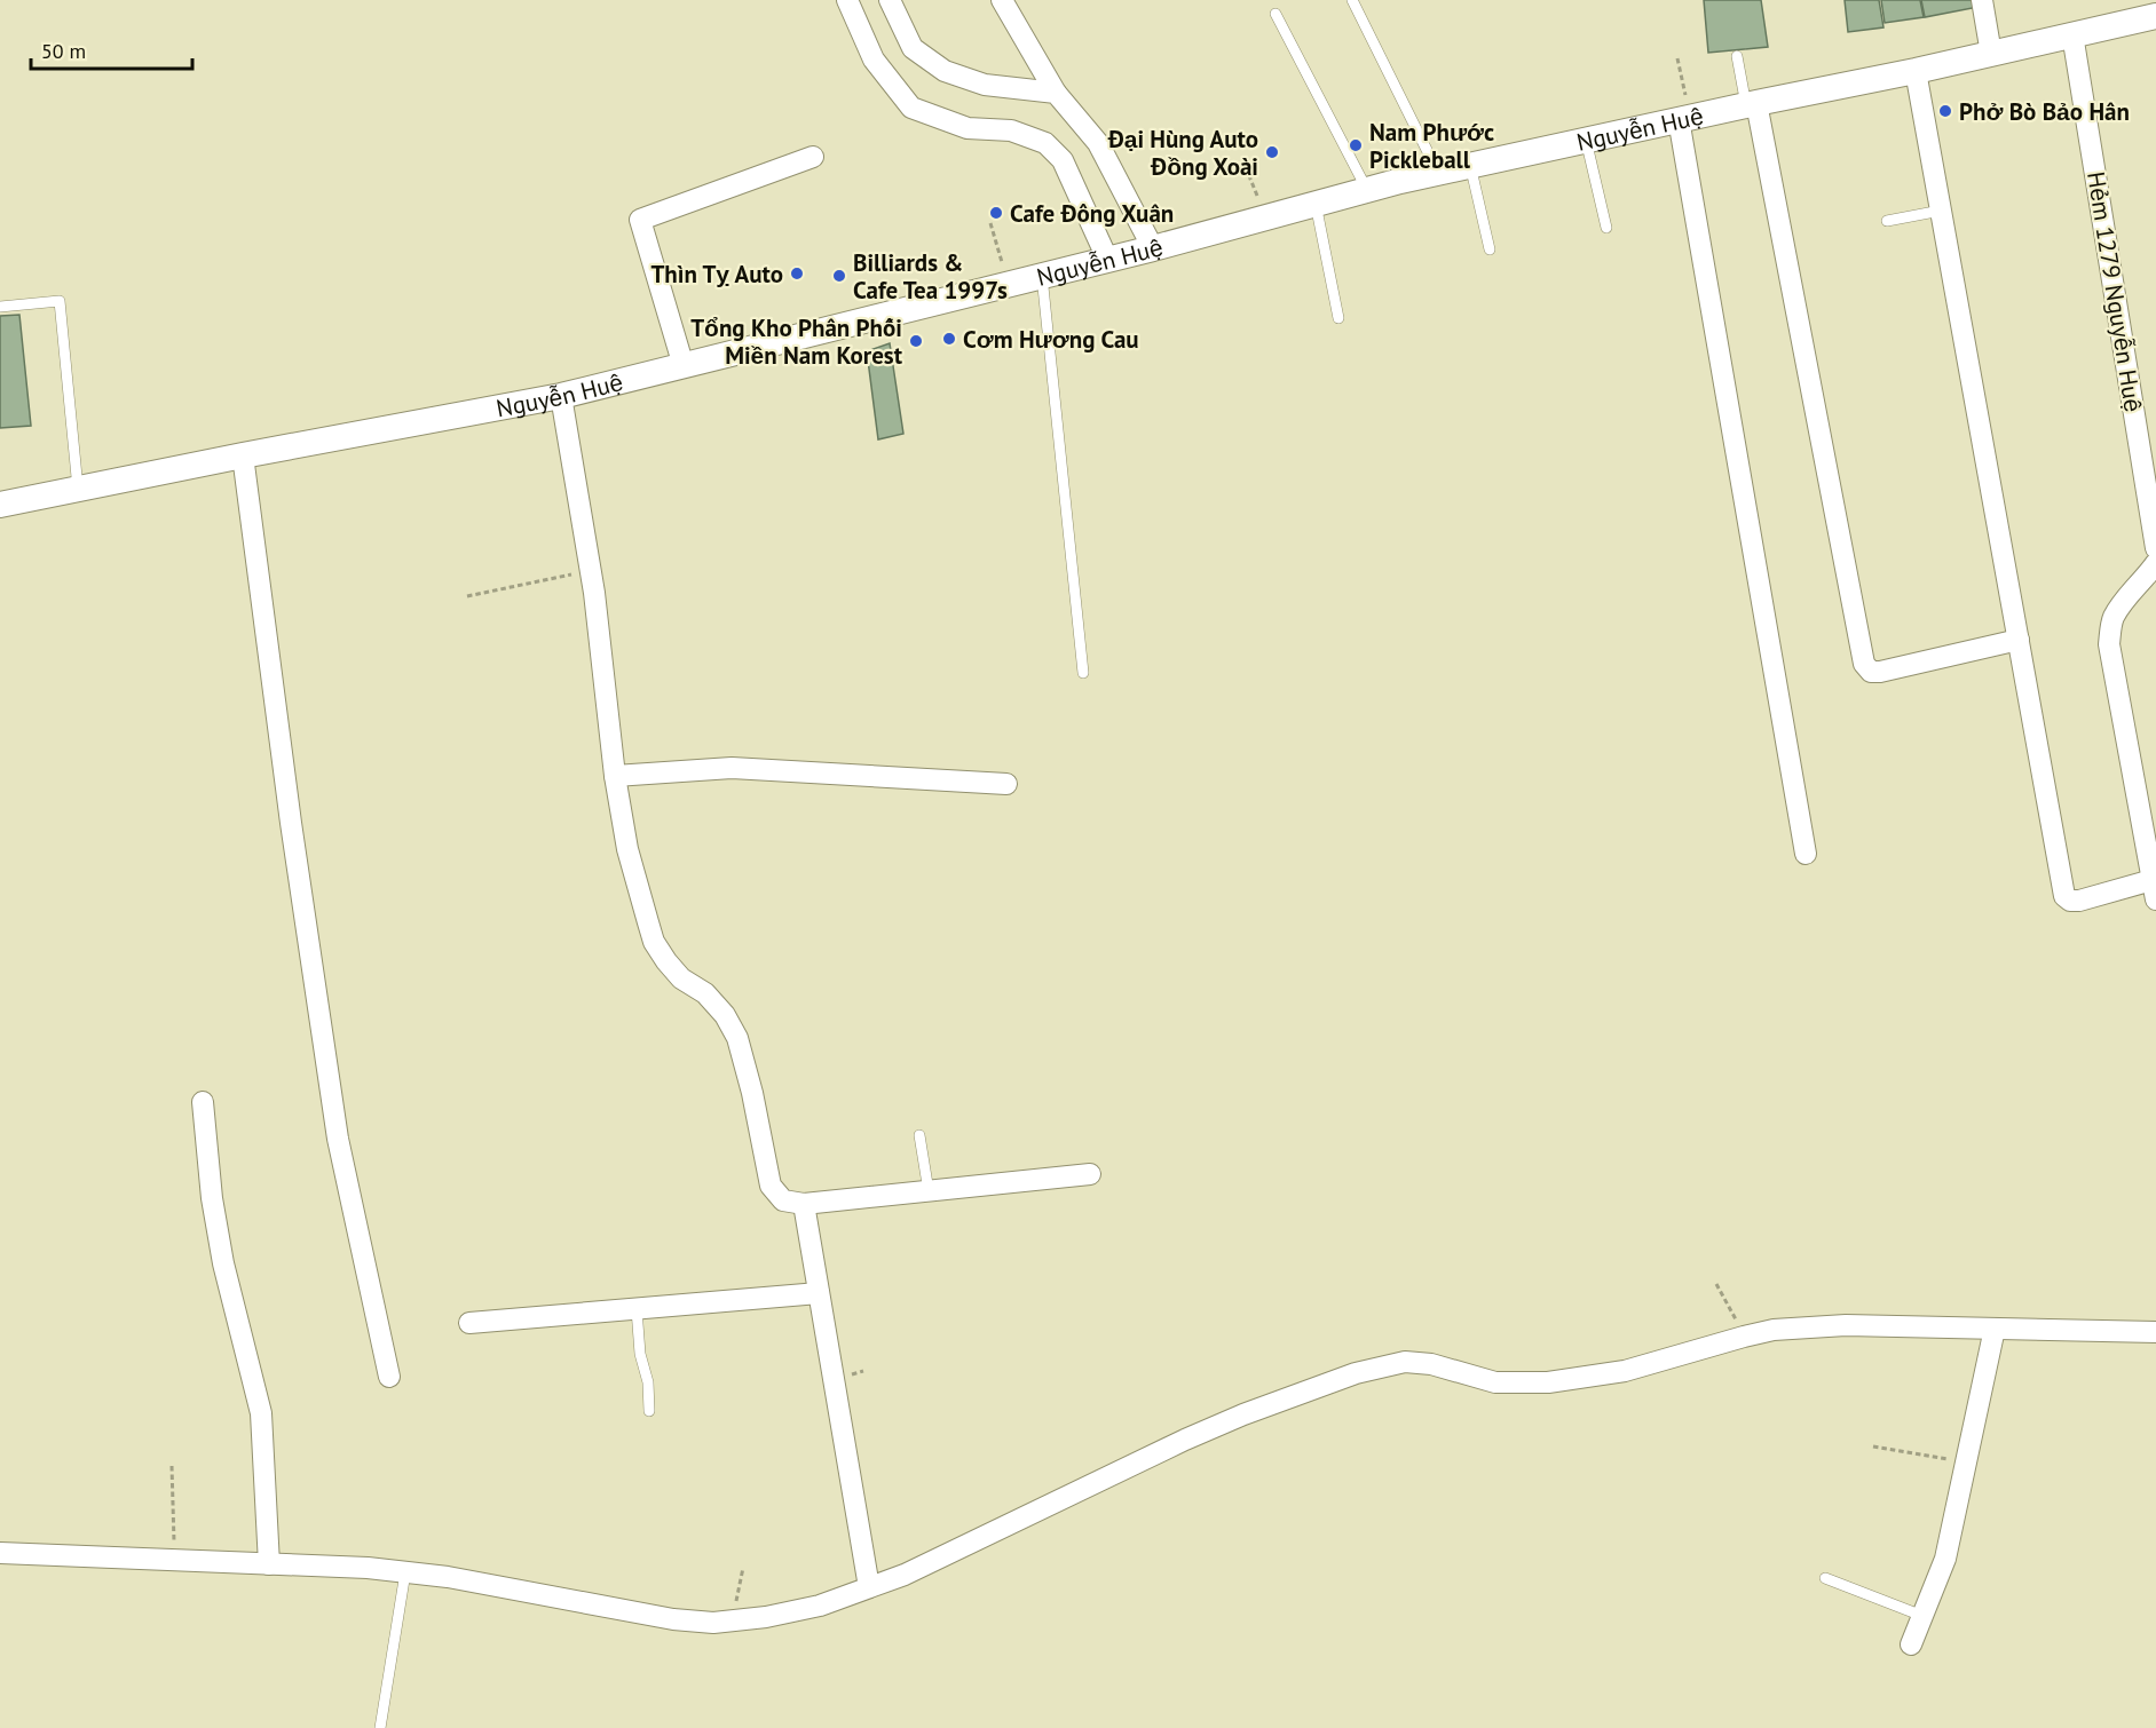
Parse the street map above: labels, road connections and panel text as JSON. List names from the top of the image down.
{
  "streets": {
    "street": ["Nguyễn Huệ", "Hẻm 1279 Nguyễn Huệ"]
  },
  "crossings": [
    ["Nguyễn Huệ", "Hẻm 1279 Nguyễn Huệ"]
  ],
  "places": [
    "Phở Bò Bảo Hân",
    "Nam Phước Pickleball",
    "Đại Hùng Auto Đồng Xoài",
    "Cafe Đông Xuân",
    "Thìn Tỵ Auto",
    "Billiards & Cafe Tea 1997s",
    "Cơm Hương Cau",
    "Tổng Kho Phân Phối Miền Nam Korest"
  ],
  "scale_bar": "50 m"
}
